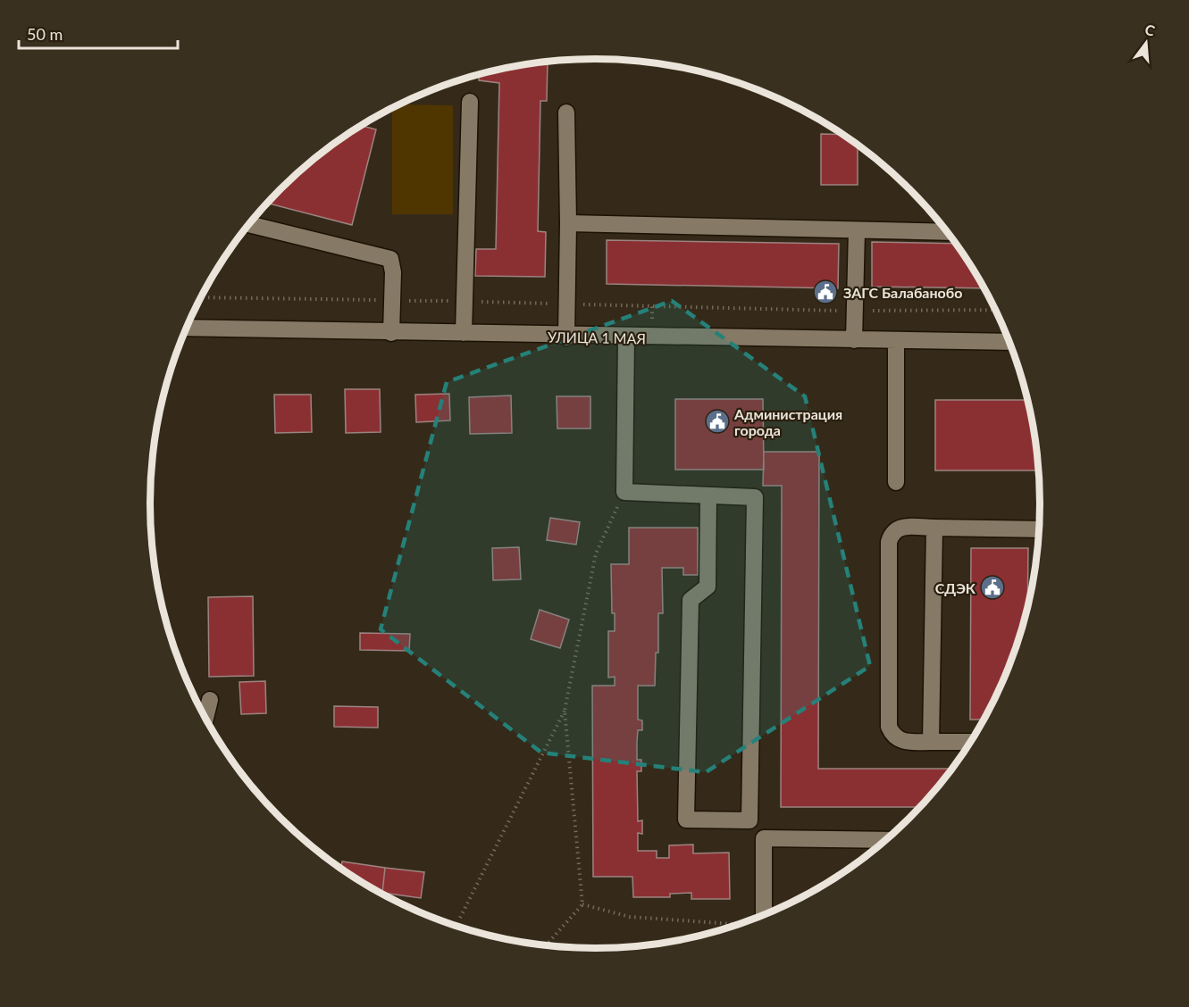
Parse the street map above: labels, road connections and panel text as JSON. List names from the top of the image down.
{
  "streets": {
    "street": ["УЛИЦА 1 МАЯ"]
  },
  "places": {
    "public building": ["ЗАГС Балабанобо", "Администрация города", "СДЭК"]
  },
  "scale_bar": "50 m",
  "north": "top"
}
